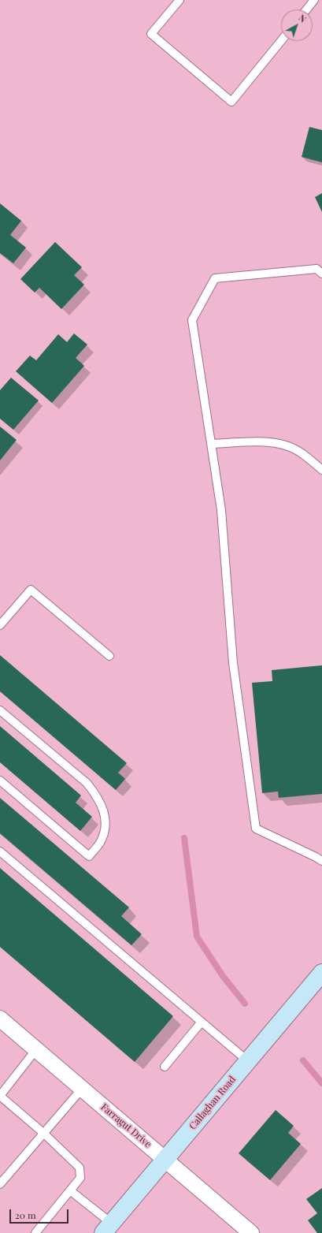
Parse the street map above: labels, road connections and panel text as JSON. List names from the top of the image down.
{
  "streets": {
    "main road": ["Callaghan Road"],
    "street": ["Farragut Drive"]
  },
  "crossings": [
    ["Callaghan Road", "Farragut Drive"]
  ],
  "scale_bar": "20 m",
  "north": "top right"
}
